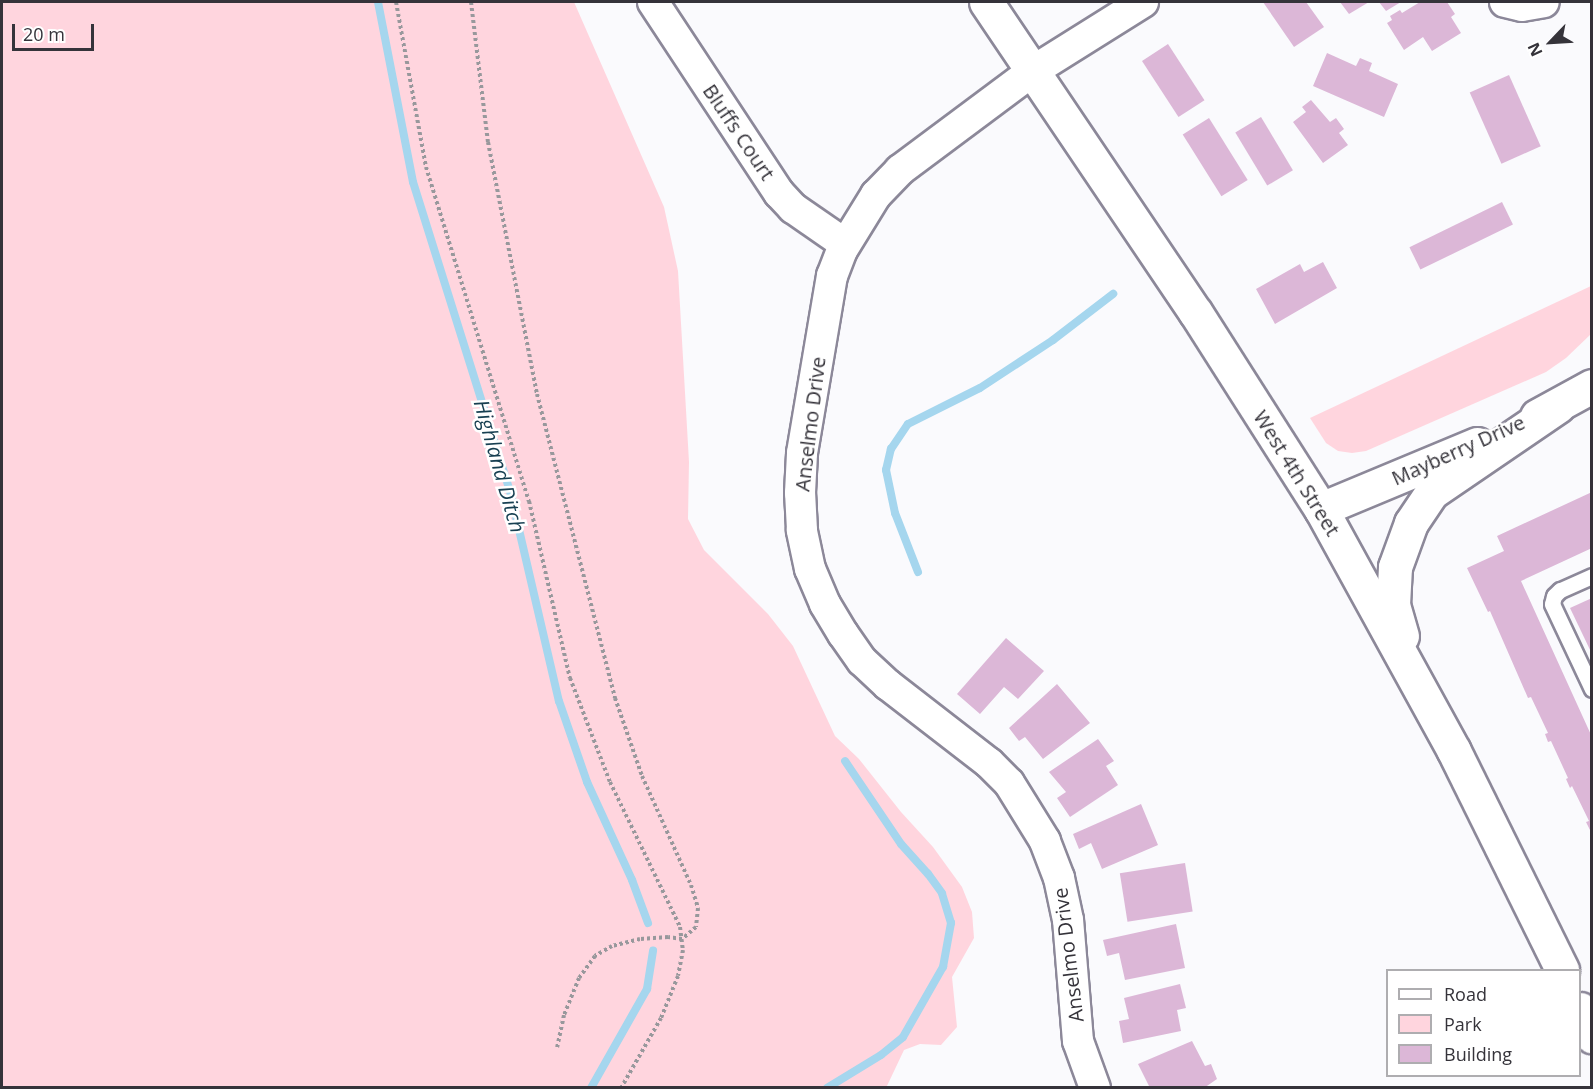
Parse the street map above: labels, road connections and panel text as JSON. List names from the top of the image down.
{
  "streets": {
    "main road": ["Mayberry Drive", "West 4th Street"],
    "street": ["Bluffs Court", "Anselmo Drive"]
  },
  "crossings": [
    ["Bluffs Court", "Anselmo Drive"],
    ["Anselmo Drive", "West 4th Street"],
    ["Mayberry Drive", "West 4th Street"]
  ],
  "water": ["Highland Ditch"],
  "legend": ["Road", "Park", "Building"],
  "scale_bar": "20 m",
  "north": "bottom left"
}
